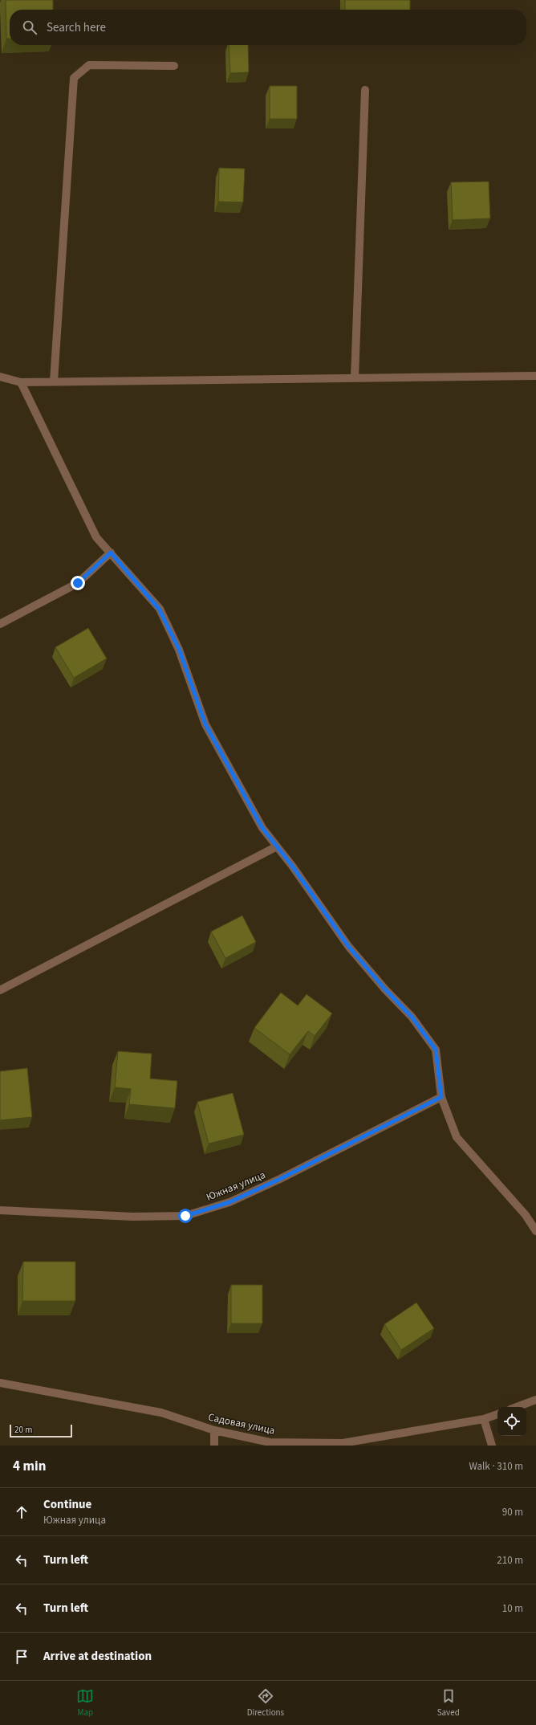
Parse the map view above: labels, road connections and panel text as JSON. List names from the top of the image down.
{
  "streets": {
    "street": ["Южная улица", "Садовая улица"]
  },
  "scale_bar": "20 m",
  "page": {
    "search": "Search here",
    "scale": "20 m",
    "heading": ["4 min", "Walk · 310 m"],
    "list": [
      ["Continue", "Южная улица", "90 m"],
      ["Turn left", "210 m"],
      ["Turn left", "10 m"],
      "Arrive at destination"
    ],
    "nav": ["Map", "Directions", "Saved"]
  }
}
